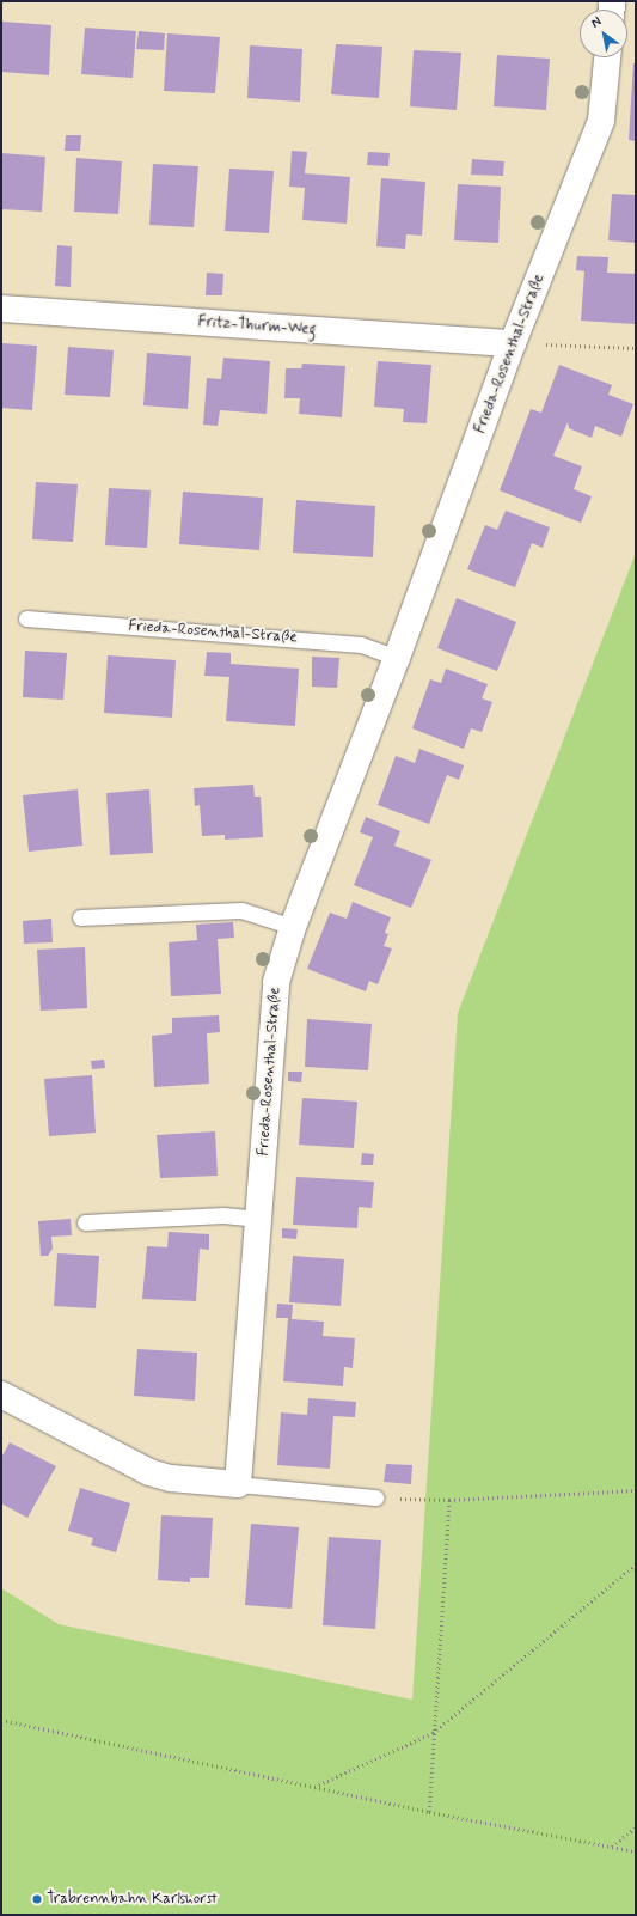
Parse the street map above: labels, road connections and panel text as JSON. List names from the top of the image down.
{
  "streets": {
    "street": ["Fritz-Thurm-Weg", "Frieda-Rosenthal-Straße"]
  },
  "crossings": [
    ["Fritz-Thurm-Weg", "Frieda-Rosenthal-Straße"]
  ],
  "places": ["Trabrennbahn Karlshorst"],
  "north": "top left"
}
